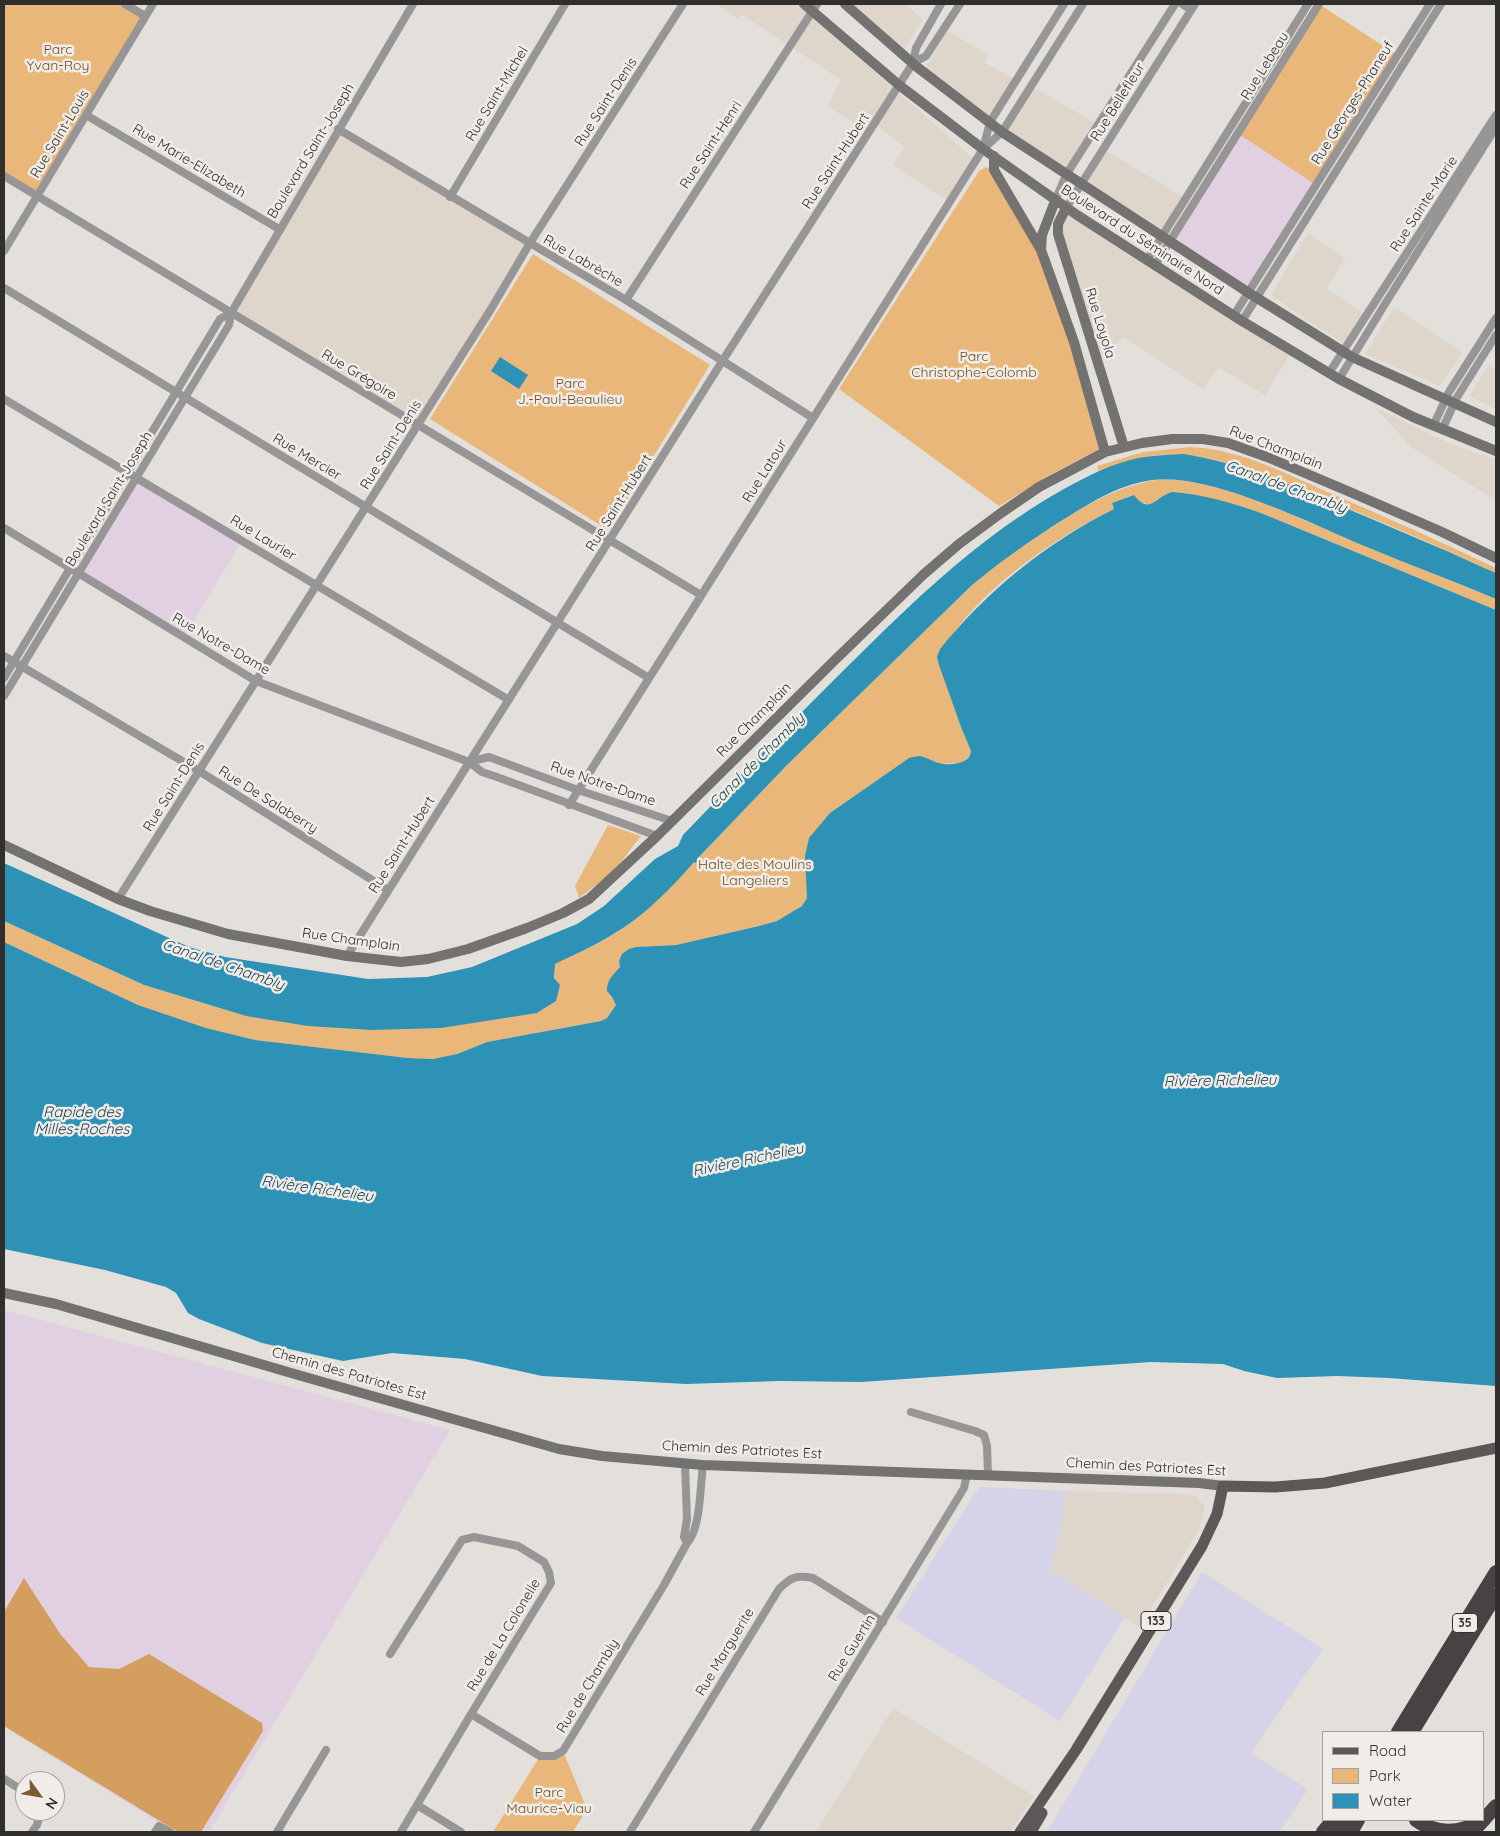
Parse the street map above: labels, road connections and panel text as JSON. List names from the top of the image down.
{
  "streets": {
    "highway": ["35"],
    "main road": ["Chemin des Patriotes Est", "133"],
    "street": [
      "Rue Lebeau",
      "Rue Saint-Michel",
      "Rue Saint-Denis",
      "Rue Bellefleur",
      "Rue Georges-Phaneuf",
      "Rue Saint-Louis",
      "Rue Saint-Henri",
      "Boulevard Saint-Joseph",
      "Rue Marie-Elizabeth",
      "Rue Saint-Hubert",
      "Rue Sainte-Marie",
      "Boulevard du Séminaire Nord",
      "Rue Labrèche",
      "Rue Loyola",
      "Rue Grégoire",
      "Rue Champlain",
      "Rue Mercier",
      "Rue Latour",
      "Rue Laurier",
      "Rue Notre-Dame",
      "Rue De Salaberry",
      "Rue de La Colonelle",
      "Rue Guertin",
      "Rue Marguerite",
      "Rue de Chambly"
    ]
  },
  "crossings": [
    ["Rue Lebeau", "Boulevard du Séminaire Nord"],
    ["Rue Saint-Michel", "Rue Labrèche"],
    ["Rue Saint-Denis", "Rue Labrèche"],
    ["Rue Saint-Denis", "Rue Grégoire"],
    ["Rue Saint-Denis", "Rue Champlain"],
    ["Rue Saint-Denis", "Rue Mercier"],
    ["Rue Saint-Denis", "Rue Laurier"],
    ["Rue Saint-Denis", "Rue Notre-Dame"],
    ["Rue Saint-Denis", "Rue De Salaberry"],
    ["Rue Bellefleur", "Boulevard du Séminaire Nord"],
    ["Rue Bellefleur", "Rue Loyola"],
    ["Rue Georges-Phaneuf", "Boulevard du Séminaire Nord"],
    ["Rue Saint-Louis", "Rue Marie-Elizabeth"],
    ["Rue Saint-Louis", "Rue Grégoire"],
    ["Rue Saint-Henri", "Boulevard du Séminaire Nord"],
    ["Rue Saint-Henri", "Rue Labrèche"],
    ["Boulevard Saint-Joseph", "Rue Marie-Elizabeth"],
    ["Boulevard Saint-Joseph", "Rue Labrèche"],
    ["Boulevard Saint-Joseph", "Rue Grégoire"],
    ["Boulevard Saint-Joseph", "Rue Mercier"],
    ["Boulevard Saint-Joseph", "Rue Laurier"],
    ["Boulevard Saint-Joseph", "Rue Notre-Dame"],
    ["Boulevard Saint-Joseph", "Rue De Salaberry"],
    ["Rue Saint-Hubert", "Boulevard du Séminaire Nord"],
    ["Rue Saint-Hubert", "Rue Labrèche"],
    ["Rue Saint-Hubert", "Rue Grégoire"],
    ["Rue Saint-Hubert", "Rue Champlain"],
    ["Rue Saint-Hubert", "Rue Mercier"],
    ["Rue Saint-Hubert", "Rue Laurier"],
    ["Rue Saint-Hubert", "Rue Notre-Dame"],
    ["Rue Saint-Hubert", "Rue De Salaberry"],
    ["Rue Sainte-Marie", "Boulevard du Séminaire Nord"],
    ["Boulevard du Séminaire Nord", "Rue Loyola"],
    ["Boulevard du Séminaire Nord", "Rue Latour"],
    ["Rue Labrèche", "Rue Latour"],
    ["Rue Loyola", "Rue Champlain"],
    ["Rue Grégoire", "Rue Latour"],
    ["Rue Champlain", "Rue Notre-Dame"],
    ["Rue Mercier", "Rue Latour"],
    ["Rue Latour", "Rue Notre-Dame"],
    ["Chemin des Patriotes Est", "133"],
    ["Chemin des Patriotes Est", "Rue Guertin"],
    ["Chemin des Patriotes Est", "Rue de Chambly"],
    ["Rue de La Colonelle", "Rue de Chambly"],
    ["Rue Guertin", "Rue Marguerite"]
  ],
  "water": ["Canal de Chambly", "Rivière Richelieu", "Rapide des Milles-Roches"],
  "parks": [
    "Parc Yvan-Roy",
    "Parc Christophe-Colomb",
    "Parc J.-Paul-Beaulieu",
    "Halte des Moulins Langeliers",
    "Parc Maurice-Viau"
  ],
  "legend": ["Road", "Park", "Water"],
  "north": "bottom right"
}
